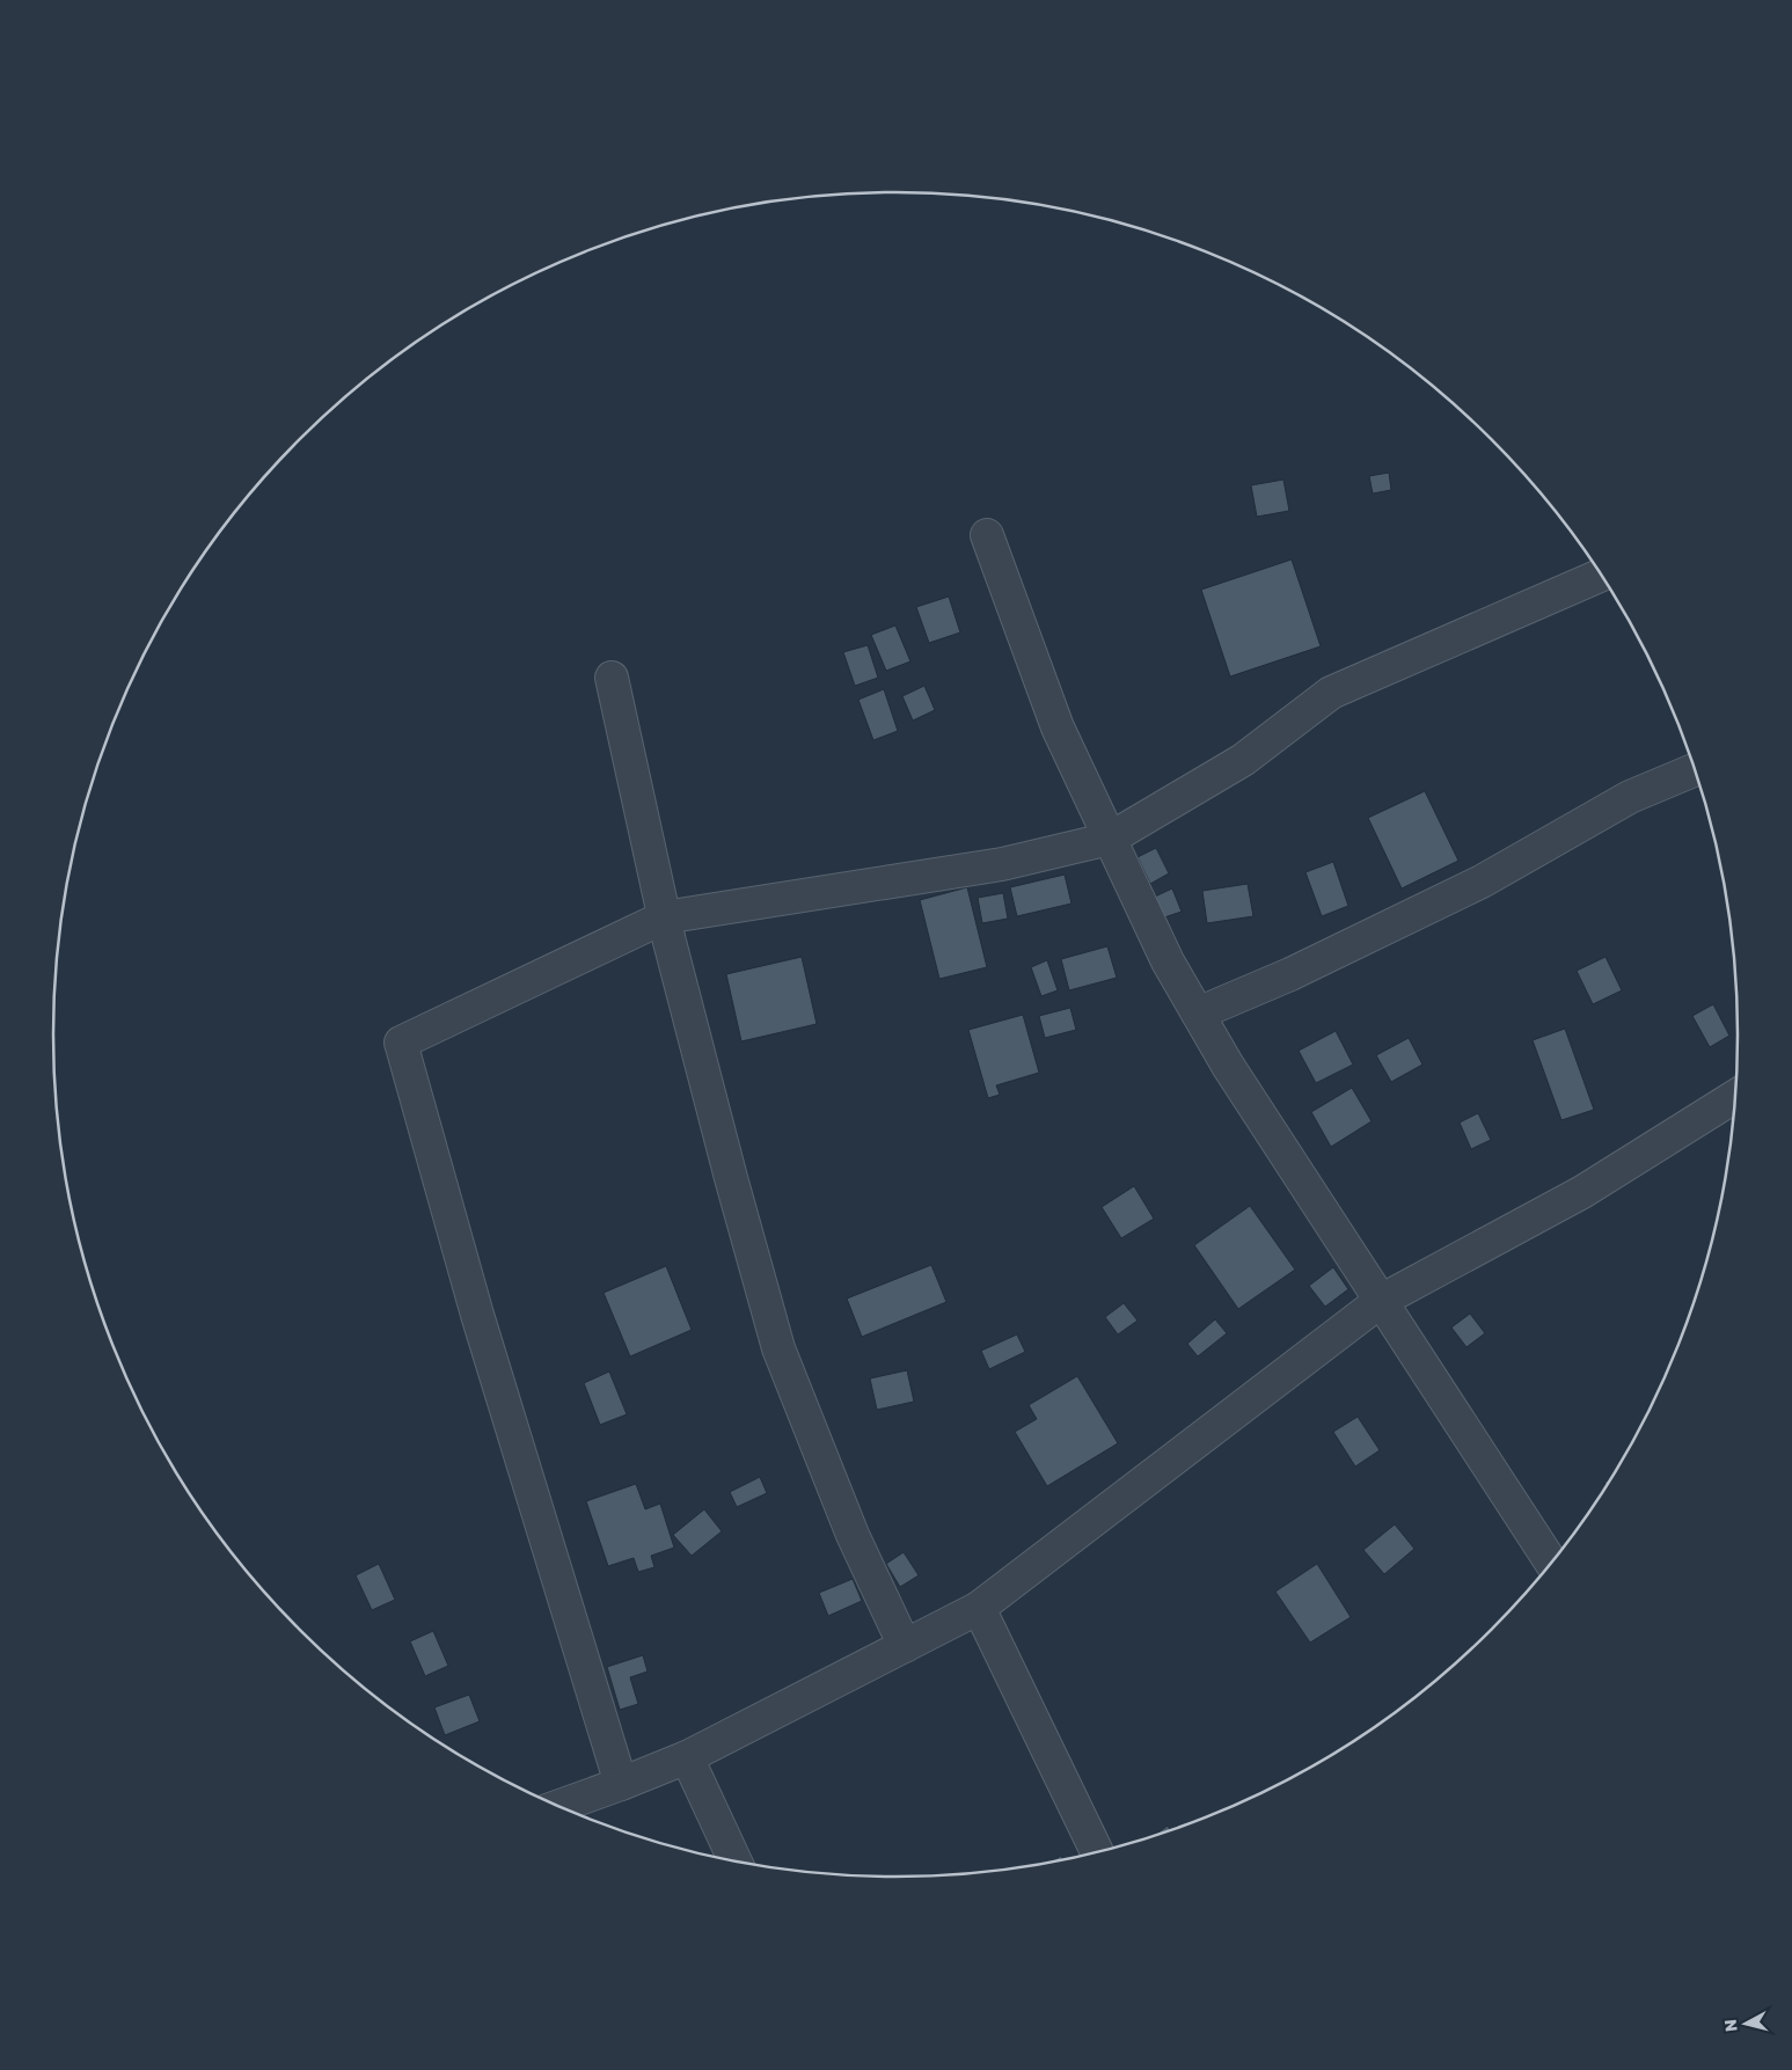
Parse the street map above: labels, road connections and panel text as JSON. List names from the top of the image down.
{
  "north": "left"
}
